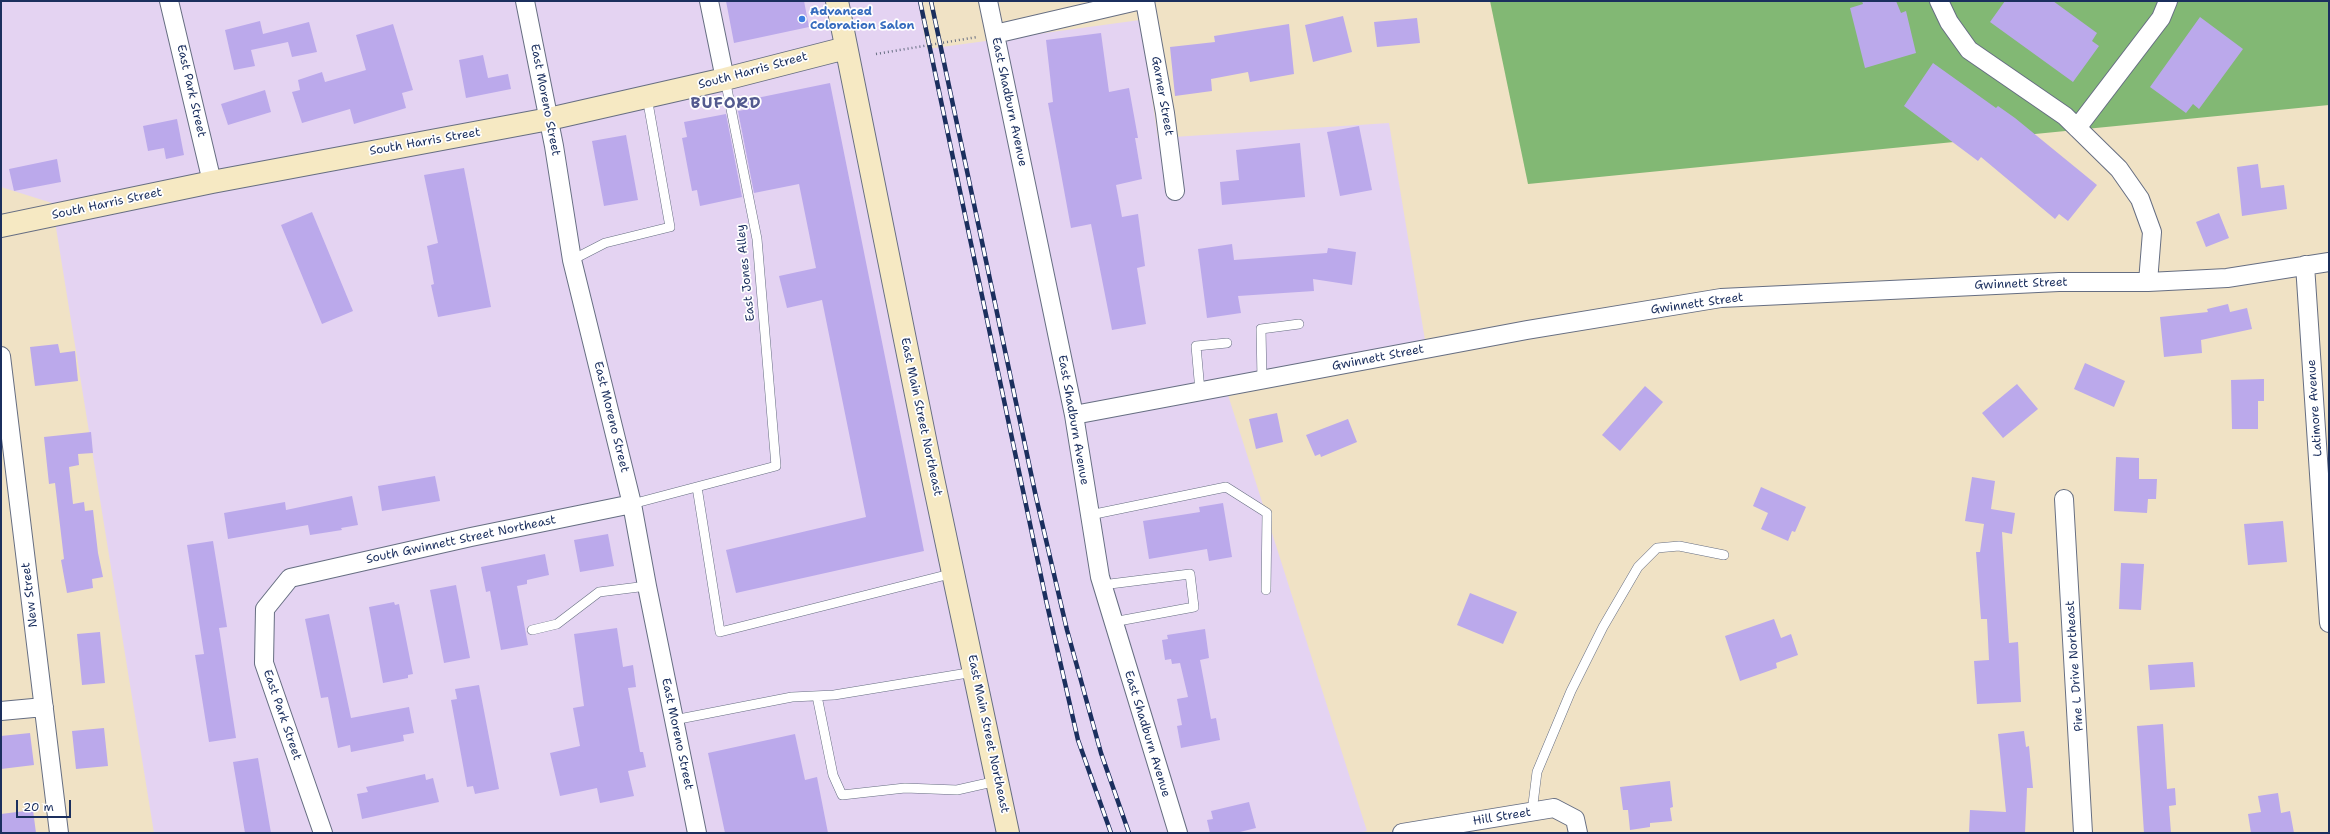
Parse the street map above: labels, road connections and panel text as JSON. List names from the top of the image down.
{
  "streets": {
    "street": [
      "South Harris Street",
      "East Park Street",
      "Garner Street",
      "East Moreno Street",
      "East Shadburn Avenue",
      "Gwinnett Street",
      "Latimore Avenue",
      "East Main Street Northeast",
      "South Gwinnett Street Northeast",
      "New Street",
      "Pine L Drive Northeast",
      "Hill Street"
    ],
    "lane": ["East Jones Alley"]
  },
  "crossings": [
    ["South Harris Street", "East Park Street"],
    ["South Harris Street", "East Moreno Street"],
    ["South Harris Street", "East Jones Alley"],
    ["South Harris Street", "East Main Street Northeast"],
    ["East Park Street", "South Gwinnett Street Northeast"],
    ["East Moreno Street", "South Gwinnett Street Northeast"],
    ["East Shadburn Avenue", "Gwinnett Street"],
    ["Gwinnett Street", "Latimore Avenue"]
  ],
  "districts": ["BUFORD"],
  "places": ["Advanced Coloration Salon"],
  "scale_bar": "20 m"
}
